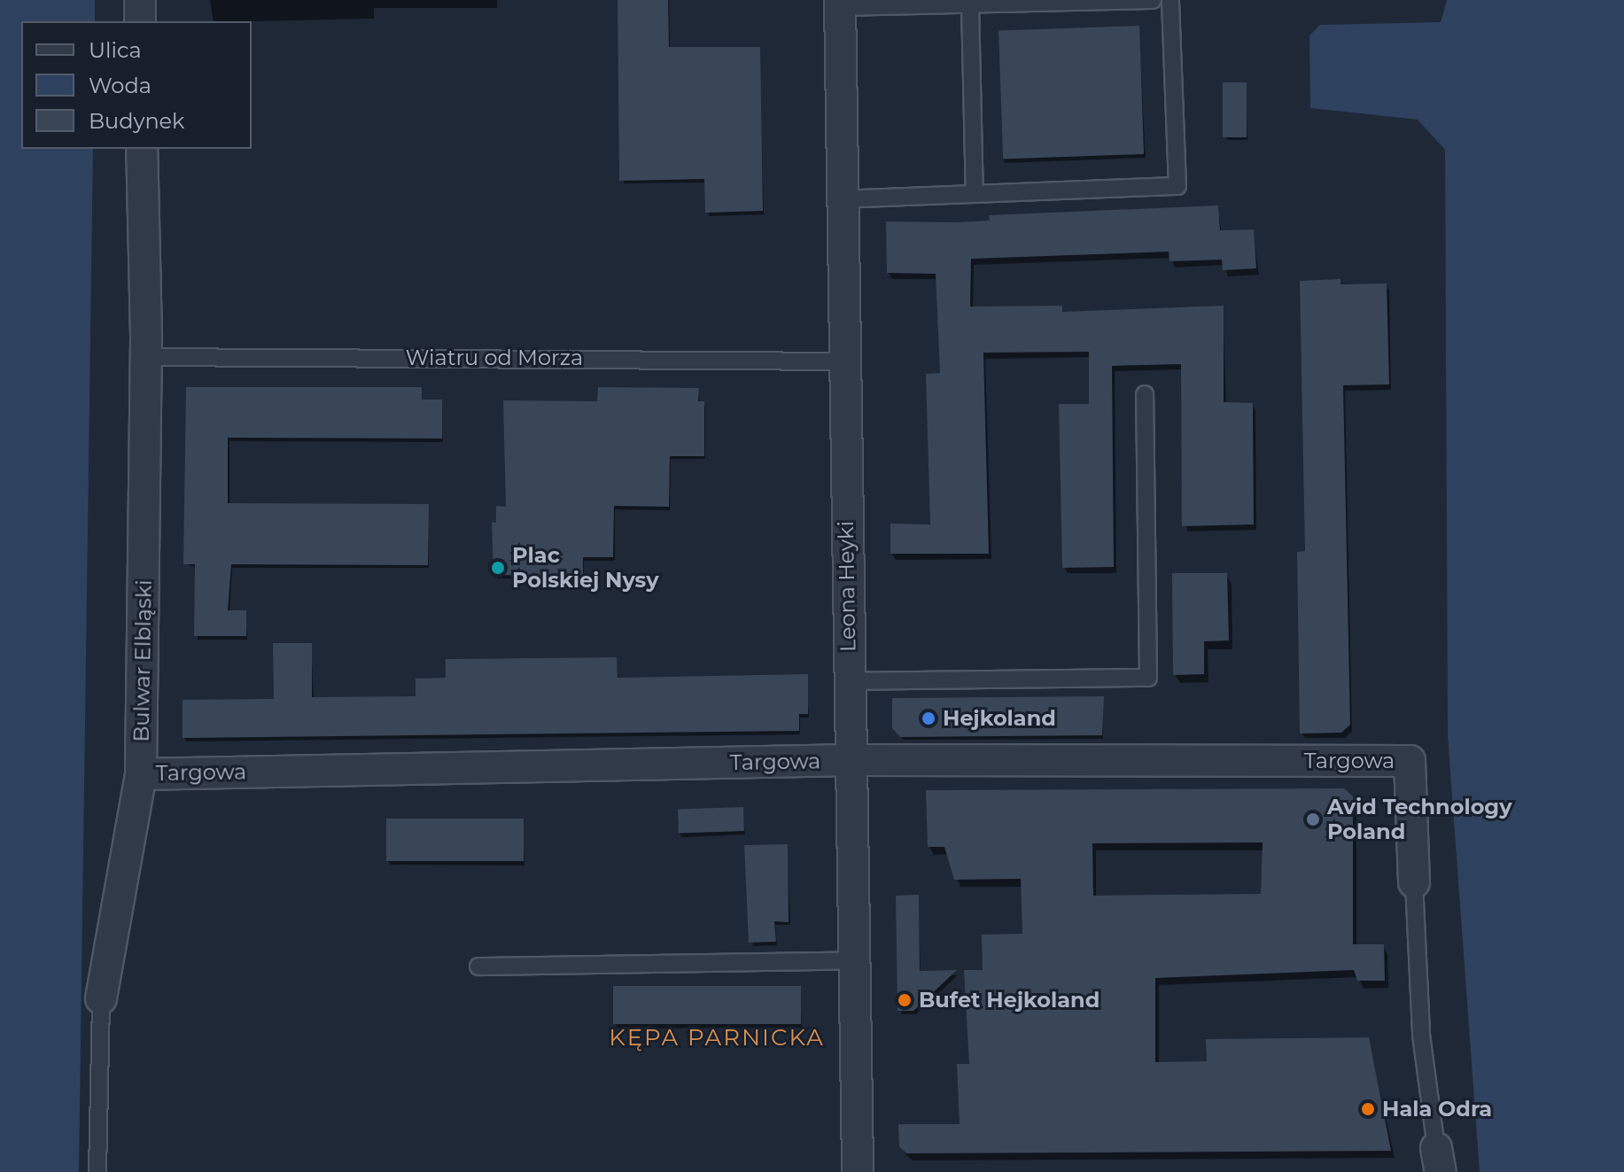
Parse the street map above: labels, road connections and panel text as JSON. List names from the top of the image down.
{
  "streets": {
    "street": ["Leona Heyki", "Bulwar Elbląski", "Targowa"],
    "lane": ["Wiatru od Morza"]
  },
  "crossings": [
    ["Wiatru od Morza", "Leona Heyki"],
    ["Wiatru od Morza", "Bulwar Elbląski"],
    ["Leona Heyki", "Targowa"],
    ["Bulwar Elbląski", "Targowa"]
  ],
  "districts": ["KĘPA PARNICKA"],
  "places": [
    "Plac Polskiej Nysy",
    "Hejkoland",
    "Avid Technology Poland",
    "Bufet Hejkoland",
    "Hala Odra"
  ],
  "legend": ["Ulica", "Woda", "Budynek"]
}
